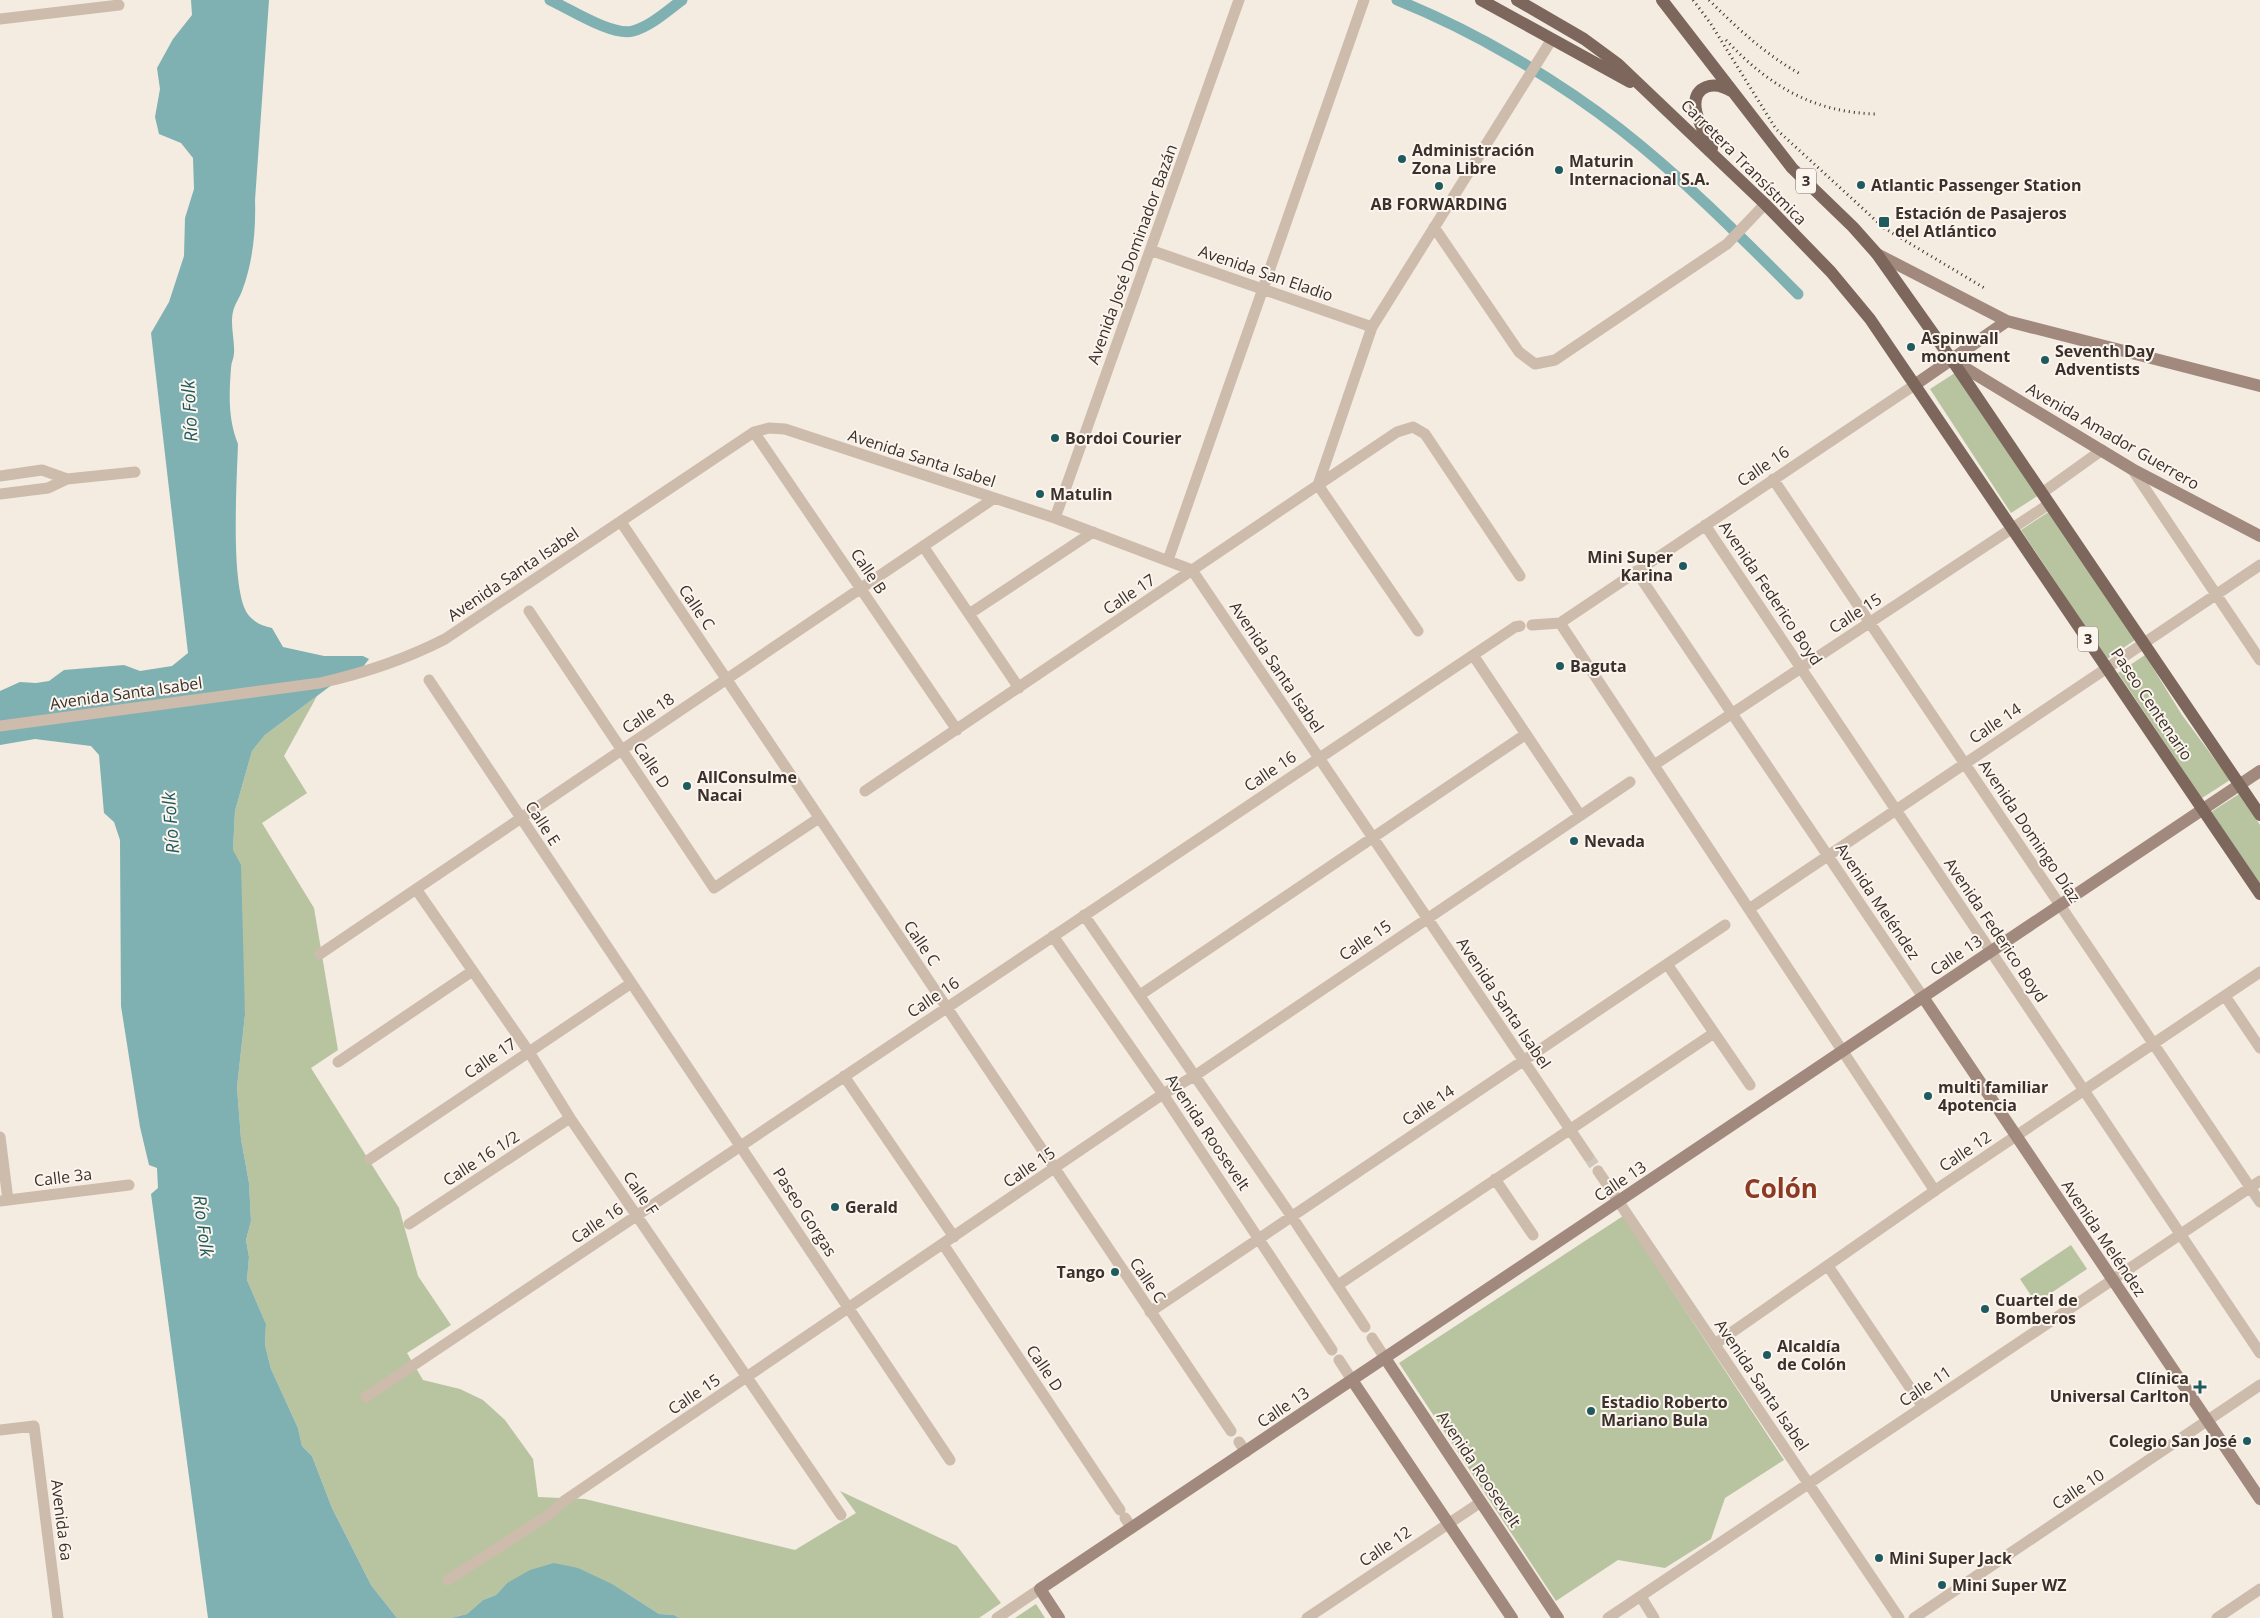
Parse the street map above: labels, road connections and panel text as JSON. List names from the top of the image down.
{
  "streets": {
    "main road": [
      "Carretera Transístmica",
      "3",
      "Avenida Amador Guerrero",
      "Calle 16",
      "Paseo Centenario",
      "Avenida Meléndez",
      "Calle 13",
      "Avenida Roosevelt"
    ],
    "street": [
      "Avenida José Dominador Bazán",
      "Avenida San Eladio",
      "Avenida Santa Isabel",
      "Calle B",
      "Avenida Federico Boyd",
      "Calle 17",
      "Calle C",
      "Calle 15",
      "Calle 18",
      "Calle 14",
      "Calle D",
      "Calle E",
      "Avenida Domingo Díaz",
      "Calle 12",
      "Calle 16 1/2",
      "Calle 3a",
      "Calle F",
      "Paseo Gorgas",
      "Calle 11",
      "Calle 10",
      "Avenida 6a"
    ]
  },
  "crossings": [
    ["Carretera Transístmica", "Avenida Amador Guerrero"],
    ["Carretera Transístmica", "Calle 16"],
    ["Carretera Transístmica", "Paseo Centenario"],
    ["Avenida José Dominador Bazán", "Avenida San Eladio"],
    ["Avenida José Dominador Bazán", "Avenida Santa Isabel"],
    ["Avenida Amador Guerrero", "Calle 16"],
    ["Avenida Amador Guerrero", "Calle 15"],
    ["Avenida Amador Guerrero", "Paseo Centenario"],
    ["Avenida Santa Isabel", "Calle 16"],
    ["Avenida Santa Isabel", "Calle B"],
    ["Avenida Santa Isabel", "Calle 17"],
    ["Avenida Santa Isabel", "Calle C"],
    ["Avenida Santa Isabel", "Calle 15"],
    ["Avenida Santa Isabel", "Calle 18"],
    ["Avenida Santa Isabel", "Calle 14"],
    ["Avenida Santa Isabel", "Calle 13"],
    ["Avenida Santa Isabel", "Calle 12"],
    ["Avenida Santa Isabel", "Calle 11"],
    ["Calle 16", "Avenida Federico Boyd"],
    ["Calle 16", "Calle C"],
    ["Calle 16", "Paseo Centenario"],
    ["Calle 16", "Avenida Domingo Díaz"],
    ["Calle 16", "Avenida Meléndez"],
    ["Calle 16", "Avenida Roosevelt"],
    ["Calle 16", "Calle F"],
    ["Calle 16", "Paseo Gorgas"],
    ["Calle B", "Calle 17"],
    ["Calle B", "Calle 18"],
    ["Avenida Federico Boyd", "Calle 15"],
    ["Avenida Federico Boyd", "Calle 14"],
    ["Avenida Federico Boyd", "Calle 13"],
    ["Avenida Federico Boyd", "Calle 12"],
    ["Avenida Federico Boyd", "Calle 11"],
    ["Calle 17", "Calle E"],
    ["Calle 17", "Calle F"],
    ["Calle 17", "Paseo Gorgas"],
    ["Calle C", "Calle 15"],
    ["Calle C", "Calle 18"],
    ["Calle C", "Calle 14"],
    ["Calle C", "Calle D"],
    ["Calle 15", "Paseo Centenario"],
    ["Calle 15", "Calle D"],
    ["Calle 15", "Avenida Domingo Díaz"],
    ["Calle 15", "Avenida Meléndez"],
    ["Calle 15", "Avenida Roosevelt"],
    ["Calle 15", "Calle F"],
    ["Calle 15", "Paseo Gorgas"],
    ["Paseo Centenario", "Calle 14"],
    ["Paseo Centenario", "Calle 13"],
    ["Calle 18", "Calle D"],
    ["Calle 18", "Calle E"],
    ["Calle 18", "Calle F"],
    ["Calle 14", "Avenida Domingo Díaz"],
    ["Calle 14", "Avenida Meléndez"],
    ["Calle 14", "Avenida Roosevelt"],
    ["Calle D", "Calle 13"],
    ["Calle E", "Paseo Gorgas"],
    ["Avenida Domingo Díaz", "Calle 13"],
    ["Avenida Domingo Díaz", "Calle 12"],
    ["Avenida Domingo Díaz", "Calle 11"],
    ["Avenida Meléndez", "Calle 13"],
    ["Avenida Meléndez", "Calle 12"],
    ["Avenida Meléndez", "Calle 11"],
    ["Avenida Meléndez", "Calle 10"],
    ["Calle 13", "Avenida Roosevelt"],
    ["Avenida Roosevelt", "Calle 12"],
    ["Calle 16 1/2", "Calle F"]
  ],
  "districts": ["Colón"],
  "water": ["Río Folk"],
  "places": {
    "other": [
      "Administración Zona Libre",
      "Maturin Internacional S.A.",
      "Atlantic Passenger Station",
      "AB FORWARDING",
      "Aspinwall monument",
      "Seventh Day Adventists",
      "Bordoi Courier",
      "Matulin",
      "Mini Super Karina",
      "Baguta",
      "AllConsulme Nacai",
      "Nevada",
      "multi familiar 4potencia",
      "Gerald",
      "Tango",
      "Cuartel de Bomberos",
      "Alcaldía de Colón",
      "Estadio Roberto Mariano Bula",
      "Colegio San José",
      "Mini Super Jack",
      "Mini Super WZ"
    ],
    "transit": ["Estación de Pasajeros del Atlántico"],
    "health": ["Clínica Universal Carlton"]
  }
}
